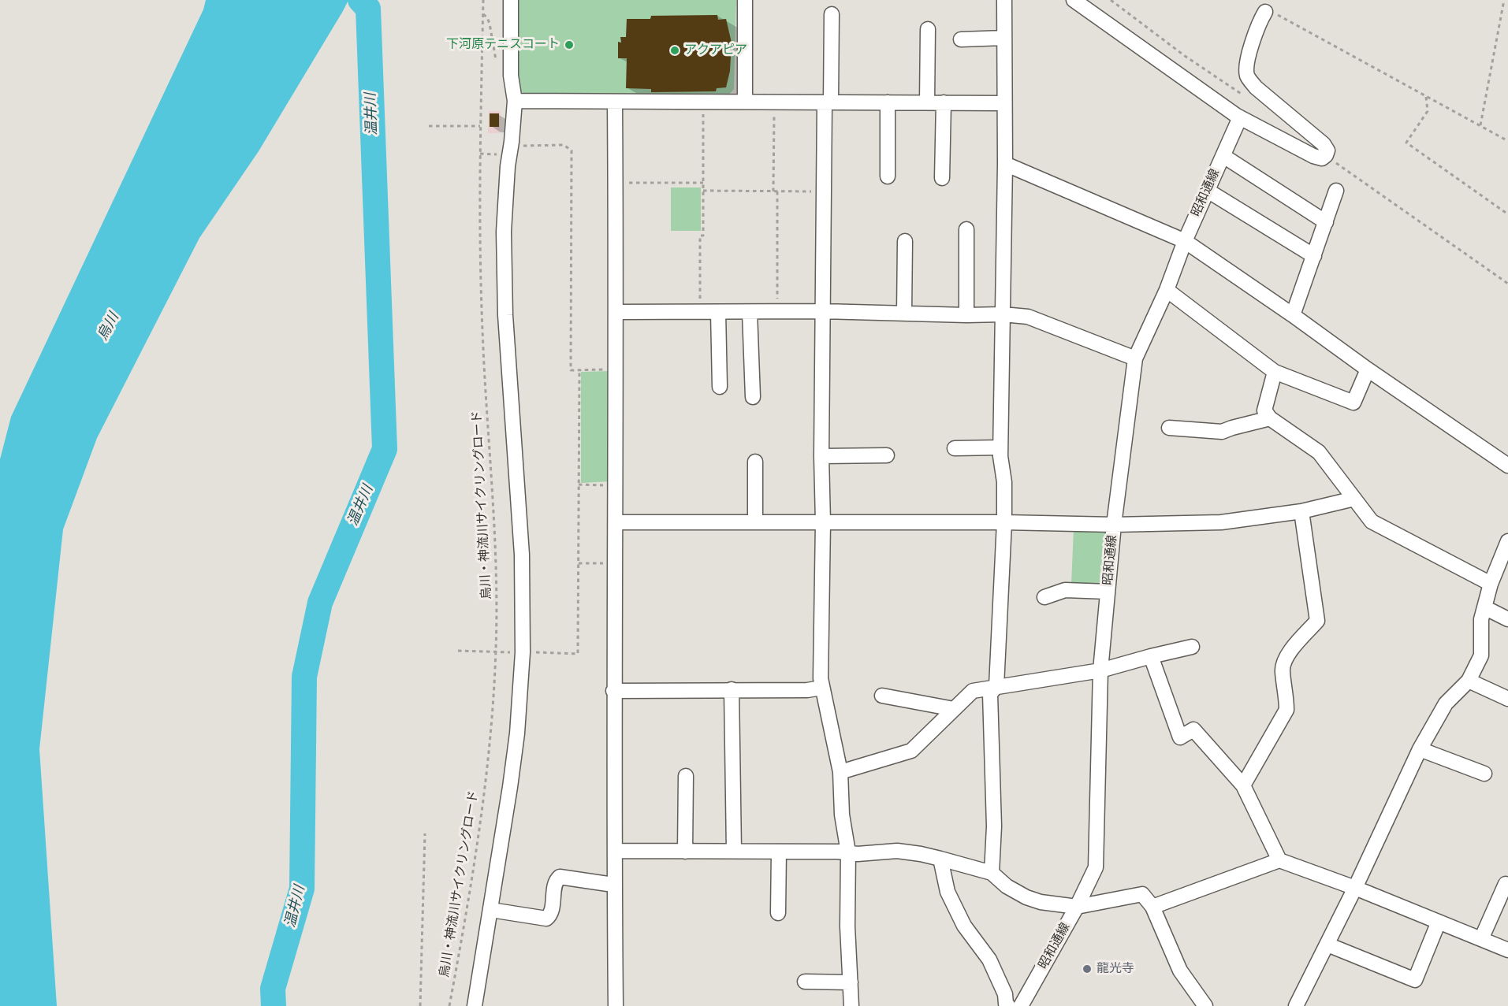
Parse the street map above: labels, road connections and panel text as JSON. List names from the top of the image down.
{
  "streets": {
    "street": ["昭和通線"],
    "path": ["烏川・神流川サイクリングロード"]
  },
  "water": ["温井川", "烏川"],
  "places": ["下河原テニスコート", "アクアピア", "龍光寺"]
}
